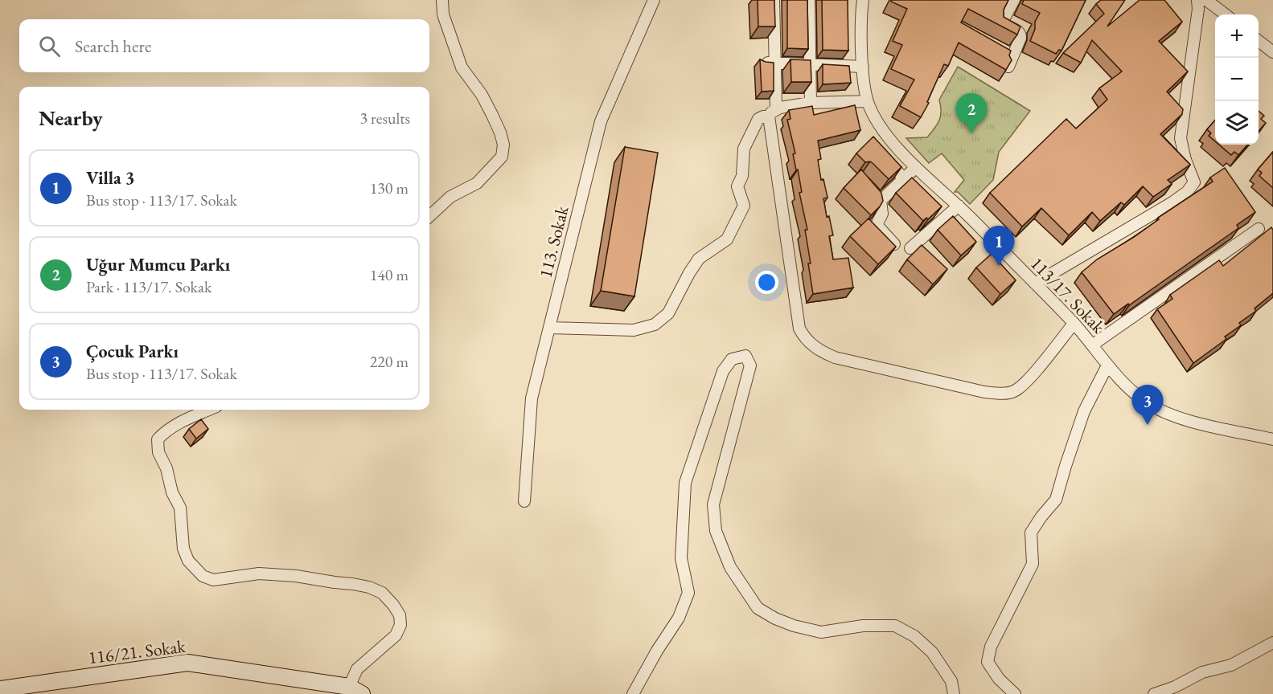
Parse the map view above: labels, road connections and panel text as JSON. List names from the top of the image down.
{
  "streets": {
    "street": ["113. Sokak", "113/17. Sokak", "116/21. Sokak"]
  },
  "page": {
    "map_buttons": ["+", "−"],
    "search": "Search here",
    "heading": ["Nearby", "3 results"],
    "pins": ["2", "1", "3"],
    "list": [
      {
        "mark": "1",
        "name": "Villa 3",
        "note": "Bus stop · 113/17. Sokak",
        "value": "130 m"
      },
      {
        "mark": "2",
        "name": "Uğur Mumcu Parkı",
        "note": "Park · 113/17. Sokak",
        "value": "140 m"
      },
      {
        "mark": "3",
        "name": "Çocuk Parkı",
        "note": "Bus stop · 113/17. Sokak",
        "value": "220 m"
      }
    ]
  }
}
